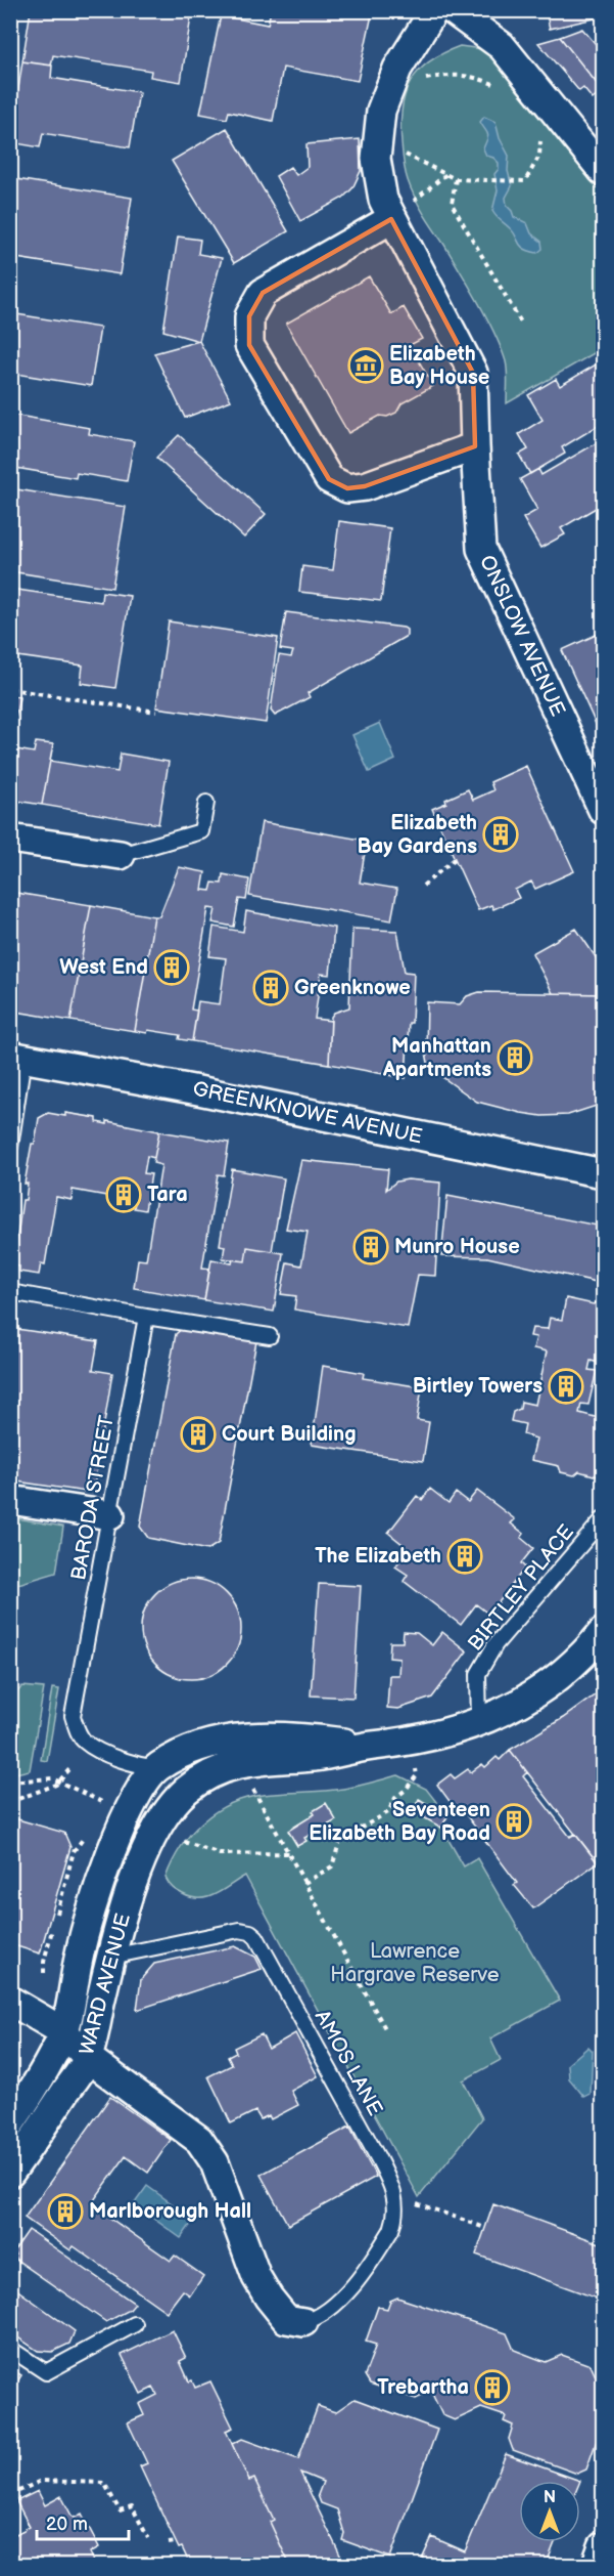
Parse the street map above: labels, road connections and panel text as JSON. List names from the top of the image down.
{
  "streets": {
    "street": ["ONSLOW AVENUE", "GREENKNOWE AVENUE", "WARD AVENUE"],
    "lane": ["BARODA STREET", "BIRTLEY PLACE", "AMOS LANE"]
  },
  "crossings": [
    ["BARODA STREET", "WARD AVENUE"],
    ["WARD AVENUE", "AMOS LANE"]
  ],
  "parks": ["Lawrence Hargrave Reserve"],
  "places": {
    "museum": ["Elizabeth Bay House"],
    "building": [
      "Elizabeth Bay Gardens",
      "West End",
      "Greenknowe",
      "Manhattan Apartments",
      "Tara",
      "Munro House",
      "Birtley Towers",
      "Court Building",
      "The Elizabeth",
      "Seventeen Elizabeth Bay Road",
      "Marlborough Hall",
      "Trebartha"
    ]
  },
  "scale_bar": "20 m",
  "north": "top"
}
